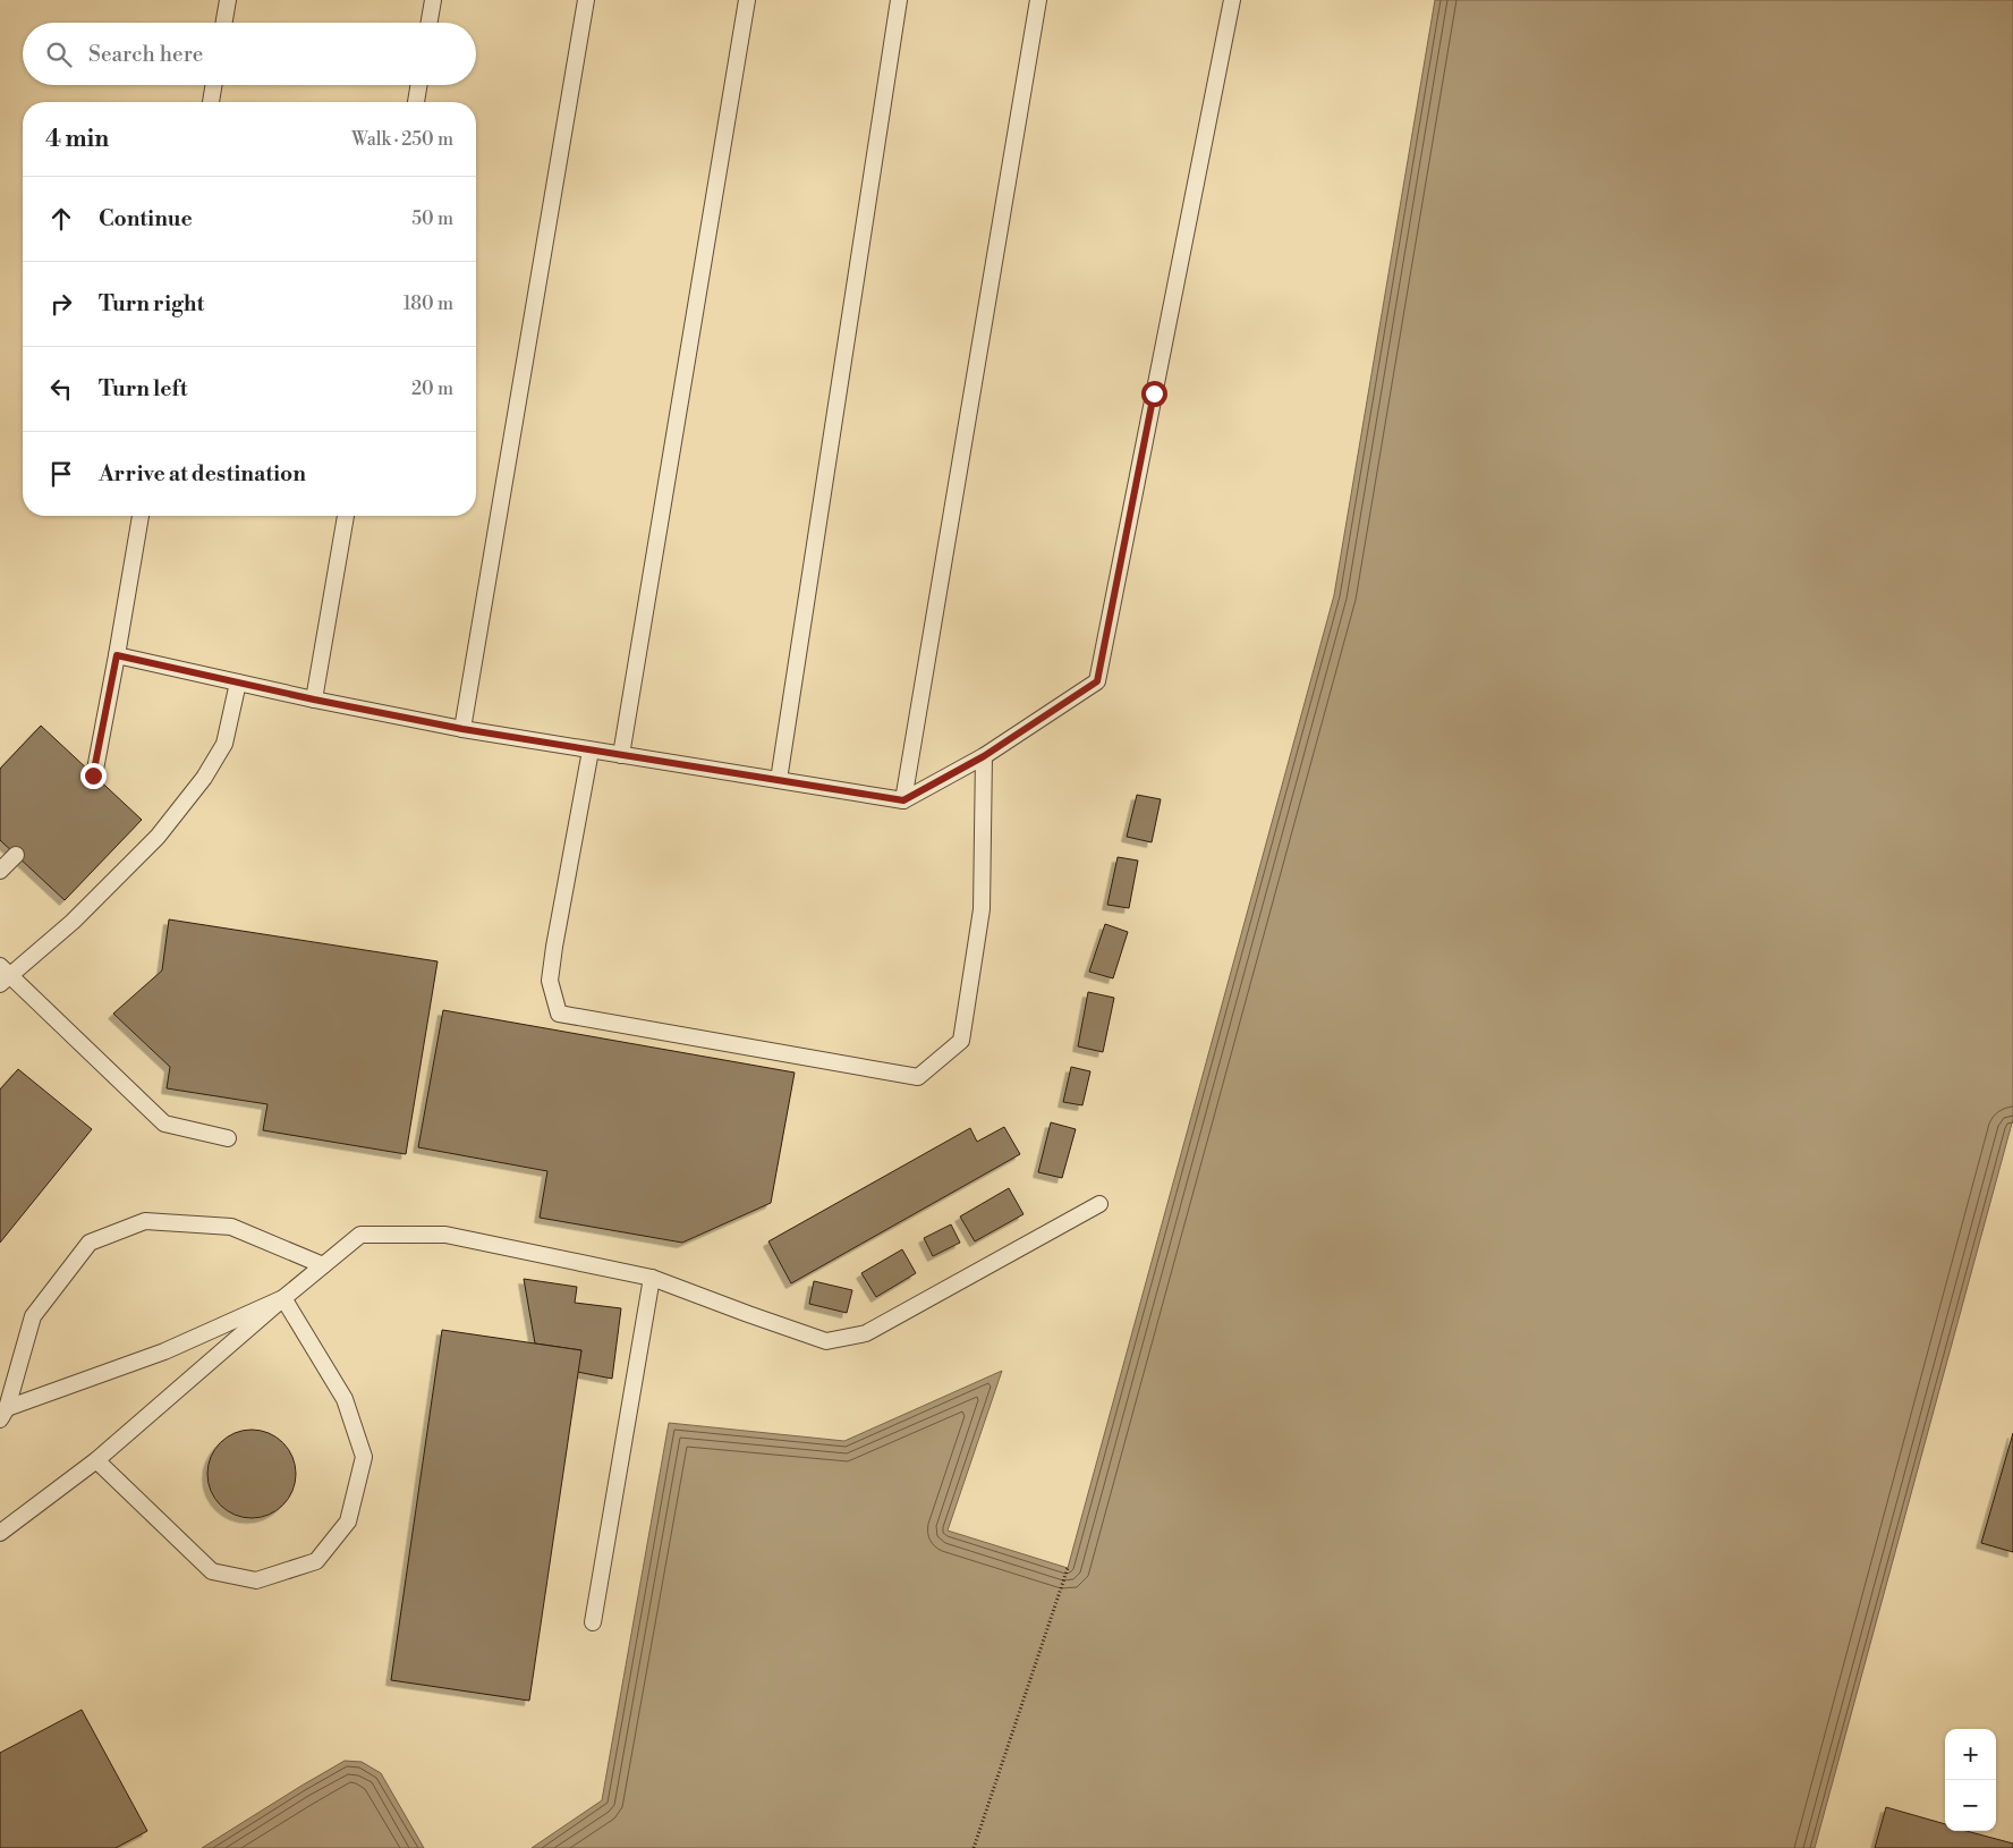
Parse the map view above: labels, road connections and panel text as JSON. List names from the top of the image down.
{
  "page": {
    "search": "Search here",
    "heading": ["4 min", "Walk · 250 m"],
    "list": [
      ["Continue", "50 m"],
      ["Turn right", "180 m"],
      ["Turn left", "20 m"],
      "Arrive at destination"
    ],
    "map_buttons": ["+", "−"]
  }
}
